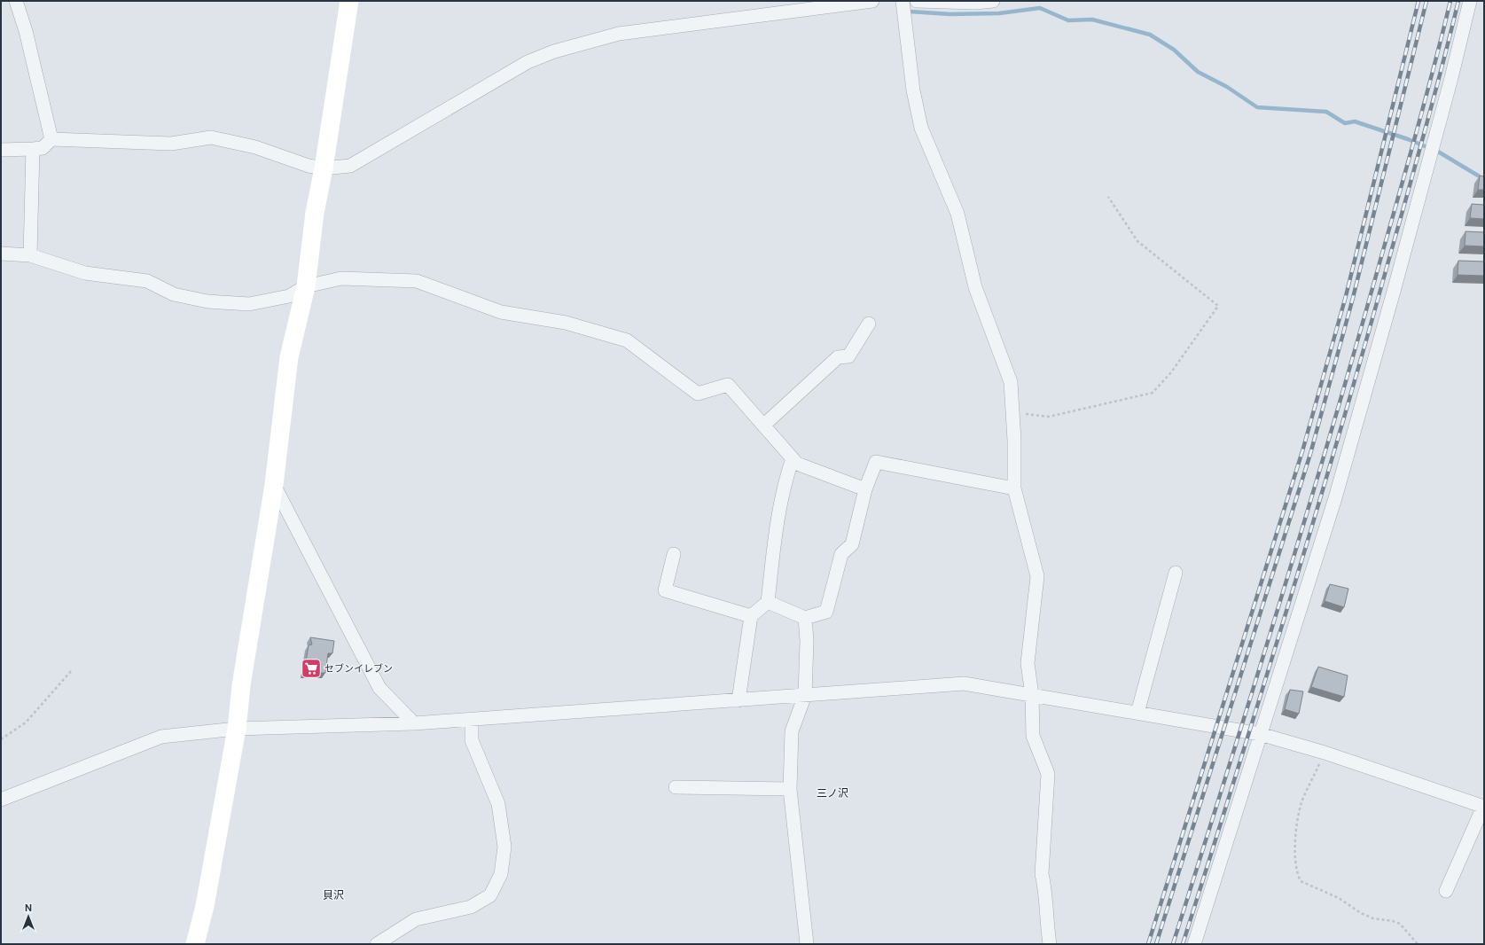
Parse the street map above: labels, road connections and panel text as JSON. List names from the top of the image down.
{
  "districts": ["三ノ沢", "貝沢"],
  "places": {
    "supermarket": ["セブンイレブン"]
  },
  "north": "top"
}
